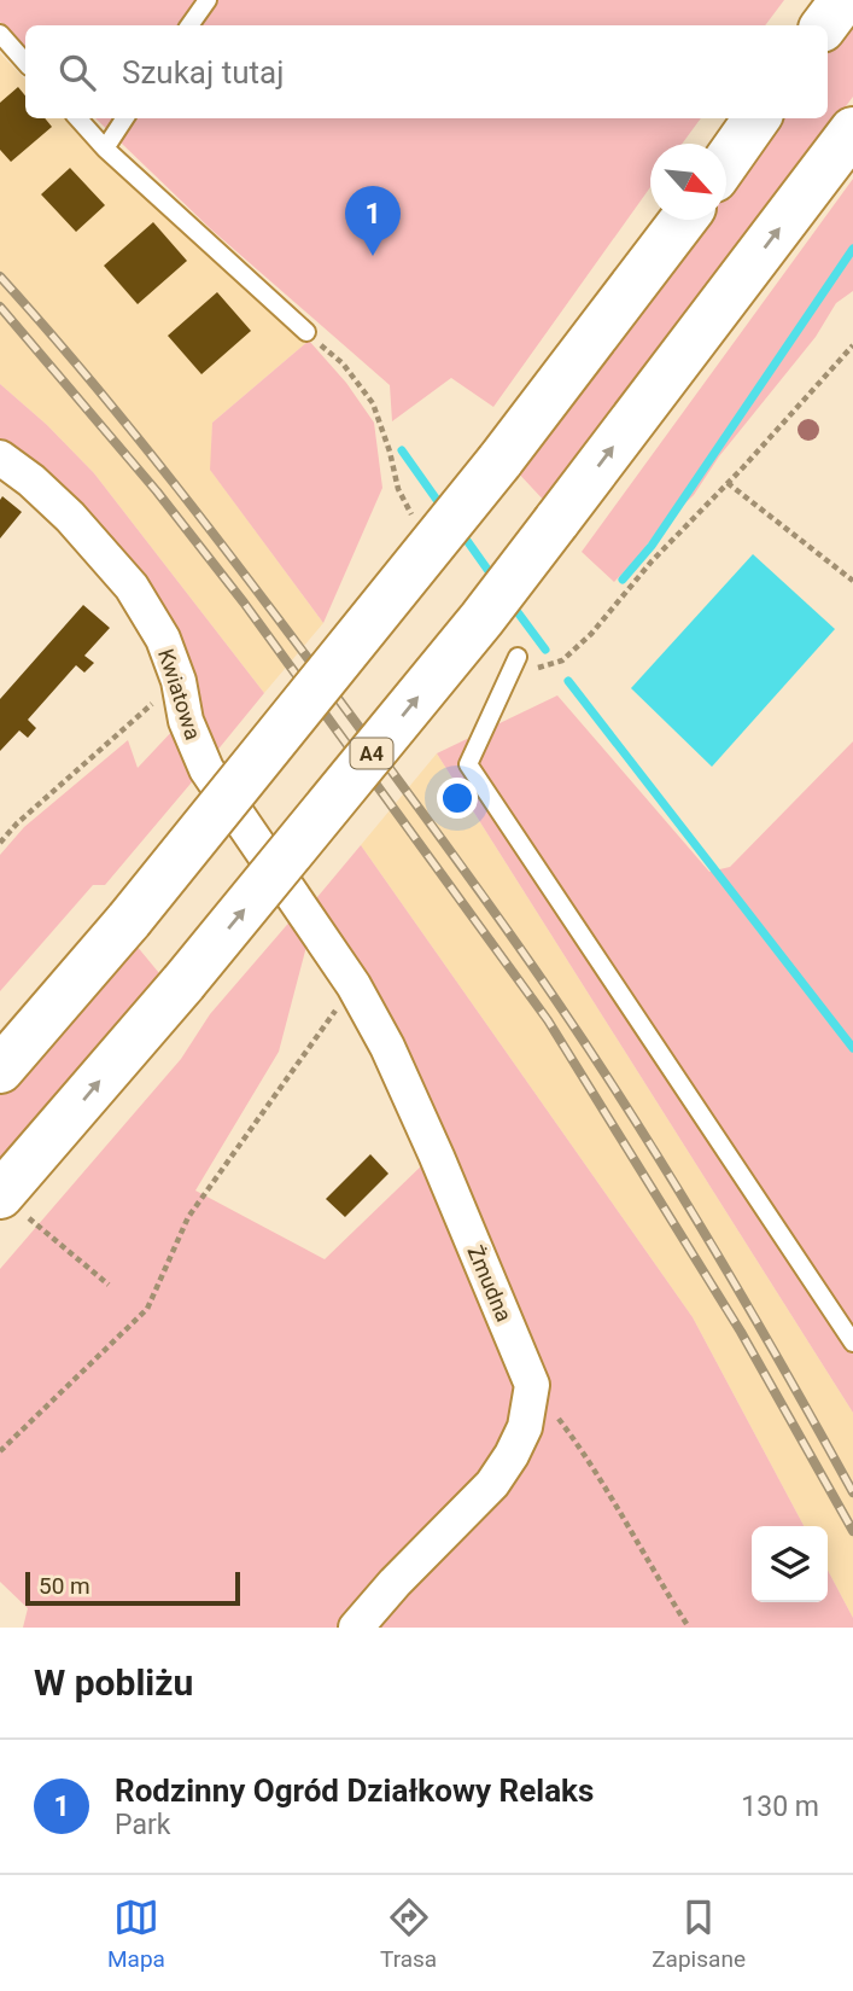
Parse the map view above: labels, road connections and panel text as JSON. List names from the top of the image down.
{
  "streets": {
    "highway": ["A4"],
    "street": ["Kwiatowa", "Żmudna"]
  },
  "crossings": [
    ["Kwiatowa", "Żmudna"]
  ],
  "scale_bar": "50 m",
  "north": "bottom right",
  "page": {
    "search": "Szukaj tutaj",
    "pins": "1",
    "scale": "50 m",
    "heading": "W pobliżu",
    "list": [
      {
        "mark": "1",
        "name": "Rodzinny Ogród Działkowy Relaks",
        "note": "Park",
        "value": "130 m"
      }
    ],
    "nav": ["Mapa", "Trasa", "Zapisane"]
  }
}
